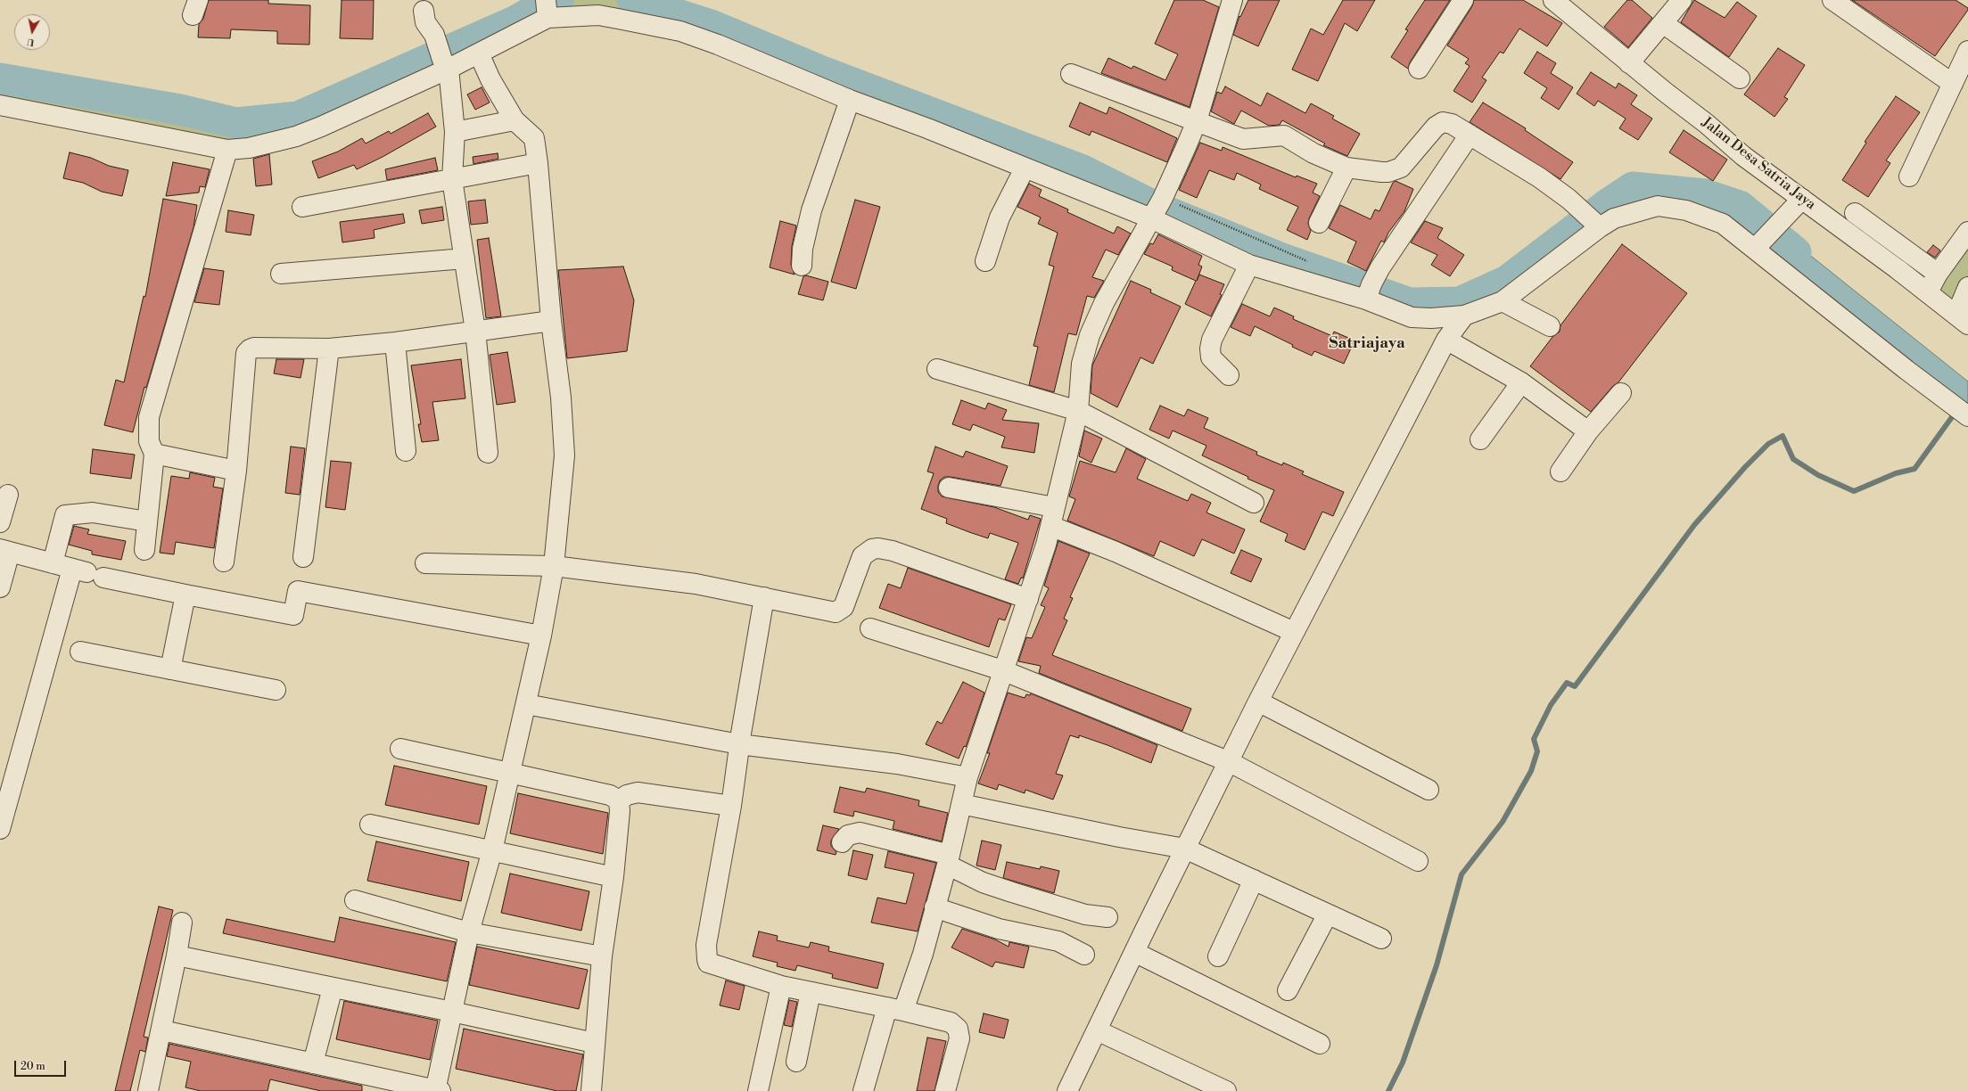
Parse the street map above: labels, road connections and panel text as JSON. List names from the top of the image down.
{
  "streets": {
    "street": ["Jalan Desa Satria Jaya"]
  },
  "districts": ["Satriajaya"],
  "scale_bar": "20 m",
  "north": "bottom"
}
